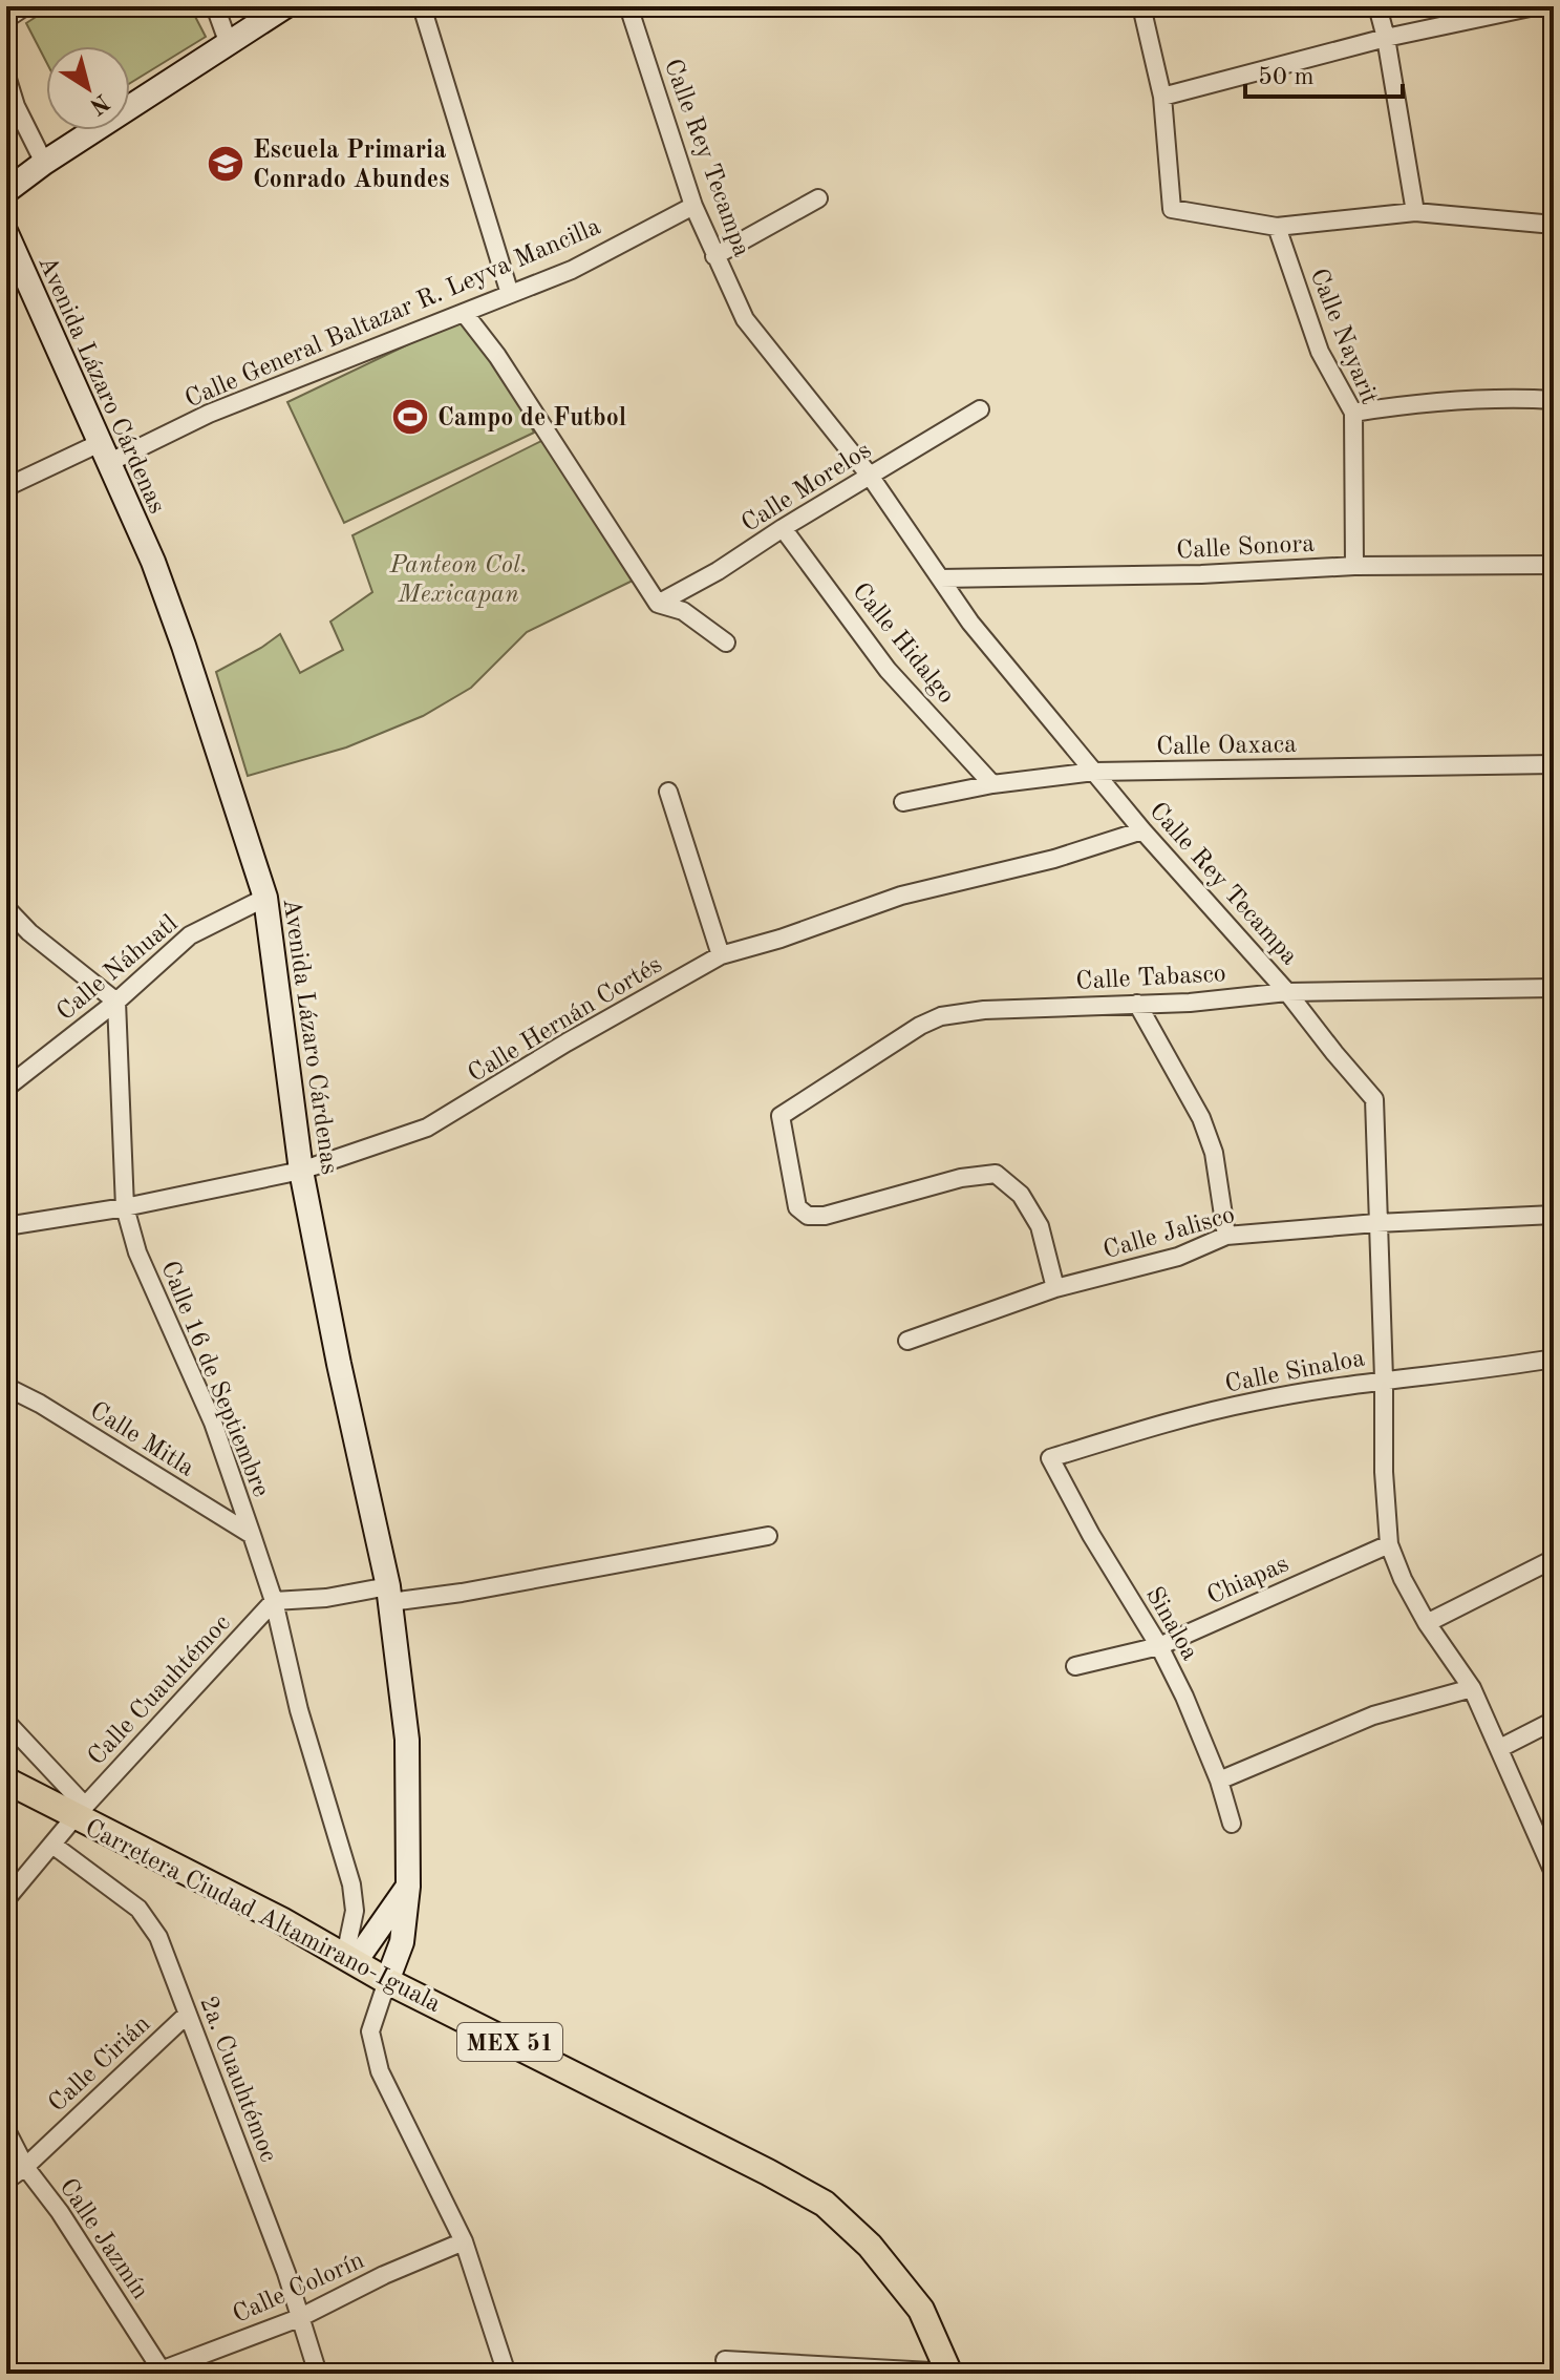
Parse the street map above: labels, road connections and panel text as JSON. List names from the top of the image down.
{
  "streets": {
    "main road": ["Avenida Lázaro Cárdenas", "Carretera Ciudad Altamirano-Iguala", "MEX 51"],
    "street": [
      "Calle Rey Tecampa",
      "Calle General Baltazar R. Leyva Mancilla",
      "Calle Nayarit",
      "Calle Morelos",
      "Calle Sonora",
      "Calle Hidalgo",
      "Calle Oaxaca",
      "Calle Náhuatl",
      "Calle Tabasco",
      "Calle Hernán Cortés",
      "Calle Jalisco",
      "Calle Sinaloa",
      "Calle 16 de Septiembre",
      "Calle Mitla",
      "Chiapas",
      "Sinaloa",
      "Calle Cuauhtémoc",
      "Calle Cirián",
      "2a. Cuauhtémoc",
      "Calle Jazmín",
      "Calle Colorín"
    ]
  },
  "crossings": [
    ["Calle Rey Tecampa", "Calle General Baltazar R. Leyva Mancilla"],
    ["Calle Rey Tecampa", "Calle Morelos"],
    ["Calle Rey Tecampa", "Calle Sonora"],
    ["Calle Rey Tecampa", "Calle Oaxaca"],
    ["Calle Rey Tecampa", "Calle Tabasco"],
    ["Calle Rey Tecampa", "Calle Hernán Cortés"],
    ["Calle Rey Tecampa", "Calle Jalisco"],
    ["Calle Rey Tecampa", "Calle Sinaloa"],
    ["Calle Rey Tecampa", "Chiapas"],
    ["Calle General Baltazar R. Leyva Mancilla", "Avenida Lázaro Cárdenas"],
    ["Calle Nayarit", "Calle Sonora"],
    ["Avenida Lázaro Cárdenas", "Calle Náhuatl"],
    ["Avenida Lázaro Cárdenas", "Calle Hernán Cortés"],
    ["Avenida Lázaro Cárdenas", "Carretera Ciudad Altamirano-Iguala"],
    ["Calle Morelos", "Calle Hidalgo"],
    ["Calle Hidalgo", "Calle Oaxaca"],
    ["Calle Náhuatl", "Calle 16 de Septiembre"],
    ["Calle Tabasco", "Calle Jalisco"],
    ["Calle Hernán Cortés", "Calle 16 de Septiembre"],
    ["Calle Sinaloa", "Sinaloa"],
    ["Calle 16 de Septiembre", "Calle Mitla"],
    ["Calle 16 de Septiembre", "Calle Cuauhtémoc"],
    ["Calle 16 de Septiembre", "Carretera Ciudad Altamirano-Iguala"],
    ["Chiapas", "Sinaloa"],
    ["Calle Cuauhtémoc", "Carretera Ciudad Altamirano-Iguala"],
    ["Calle Cuauhtémoc", "2a. Cuauhtémoc"],
    ["Calle Cirián", "2a. Cuauhtémoc"],
    ["Calle Cirián", "Calle Jazmín"],
    ["2a. Cuauhtémoc", "Calle Colorín"],
    ["Calle Jazmín", "Calle Colorín"]
  ],
  "parks": ["Panteon Col. Mexicapan"],
  "places": {
    "school or university": ["Escuela Primaria Conrado Abundes"],
    "sports": ["Campo de Futbol"]
  },
  "scale_bar": "50 m",
  "north": "bottom right"
}
